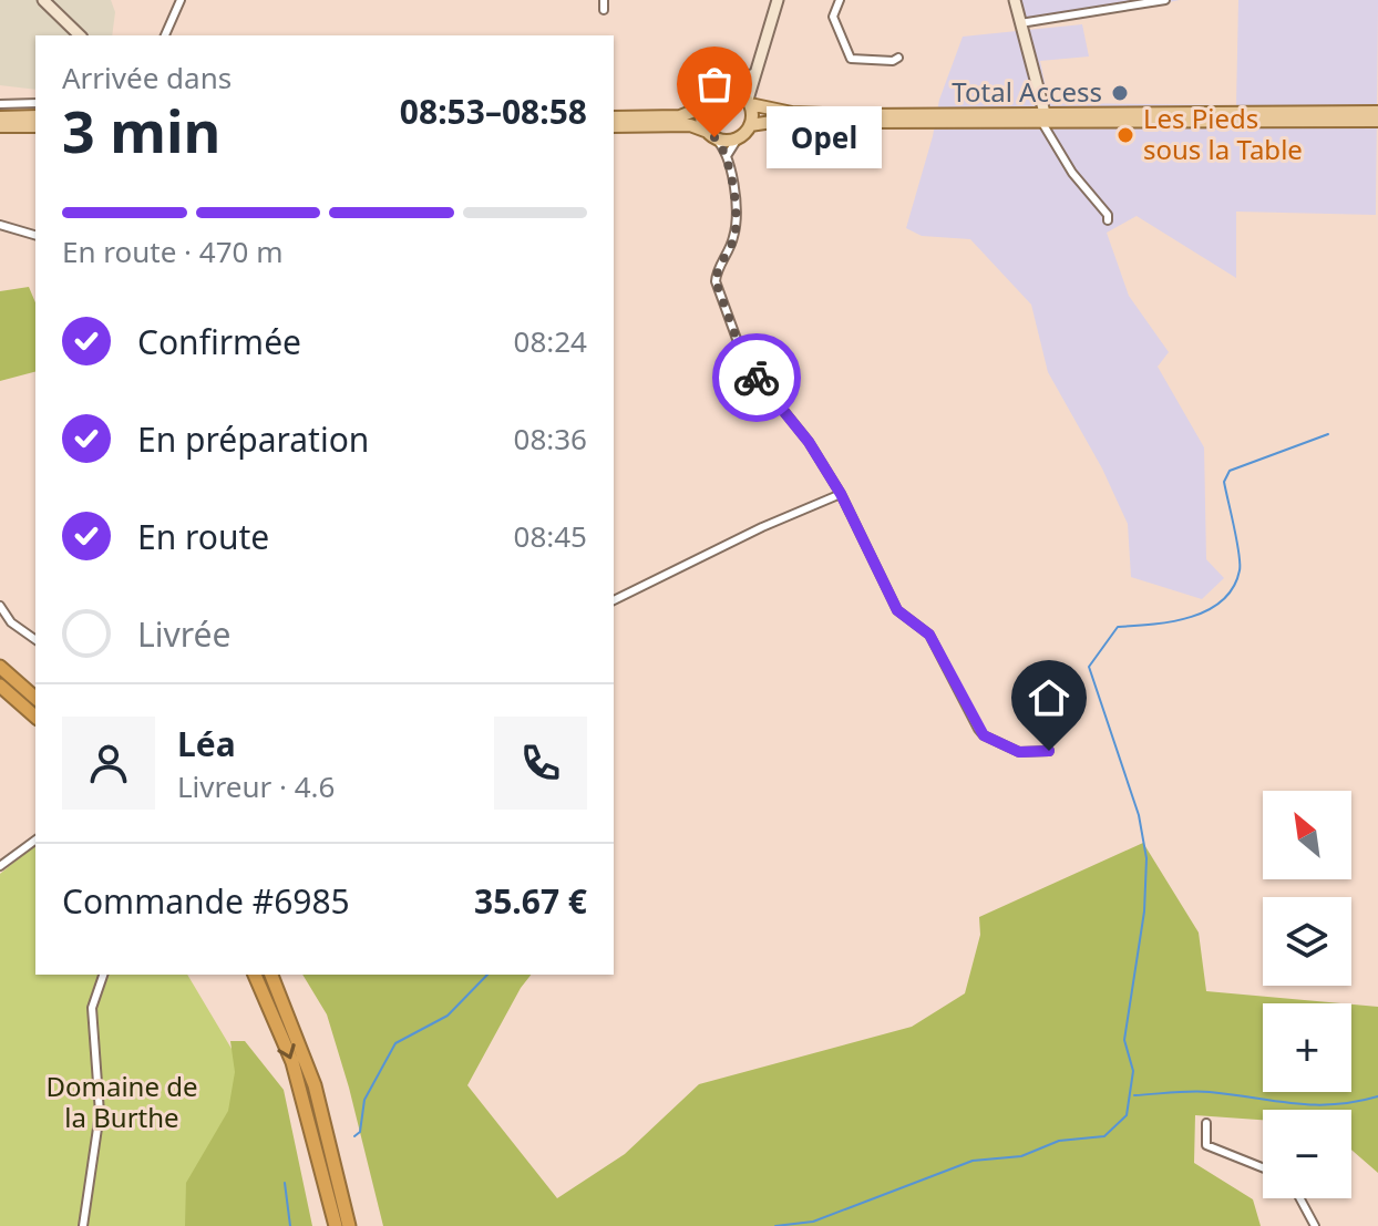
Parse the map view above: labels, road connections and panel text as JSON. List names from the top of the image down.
{
  "parks": ["Domaine de la Burthe"],
  "places": ["Total Access", "Les Pieds sous la Table", "Opel"],
  "north": "top left",
  "page": {
    "heading": ["3 min", "Arrivée dans", "08:53–08:58"],
    "panel": [
      "Léa",
      "Livreur · 4.6",
      "Commande #6985",
      "35.67 €"
    ],
    "bubble": "Opel",
    "bar": "En route · 470 m",
    "list": [
      ["Confirmée", "08:24"],
      ["En préparation", "08:36"],
      ["En route", "08:45"],
      "Livrée"
    ],
    "map_buttons": ["+", "−"]
  }
}
